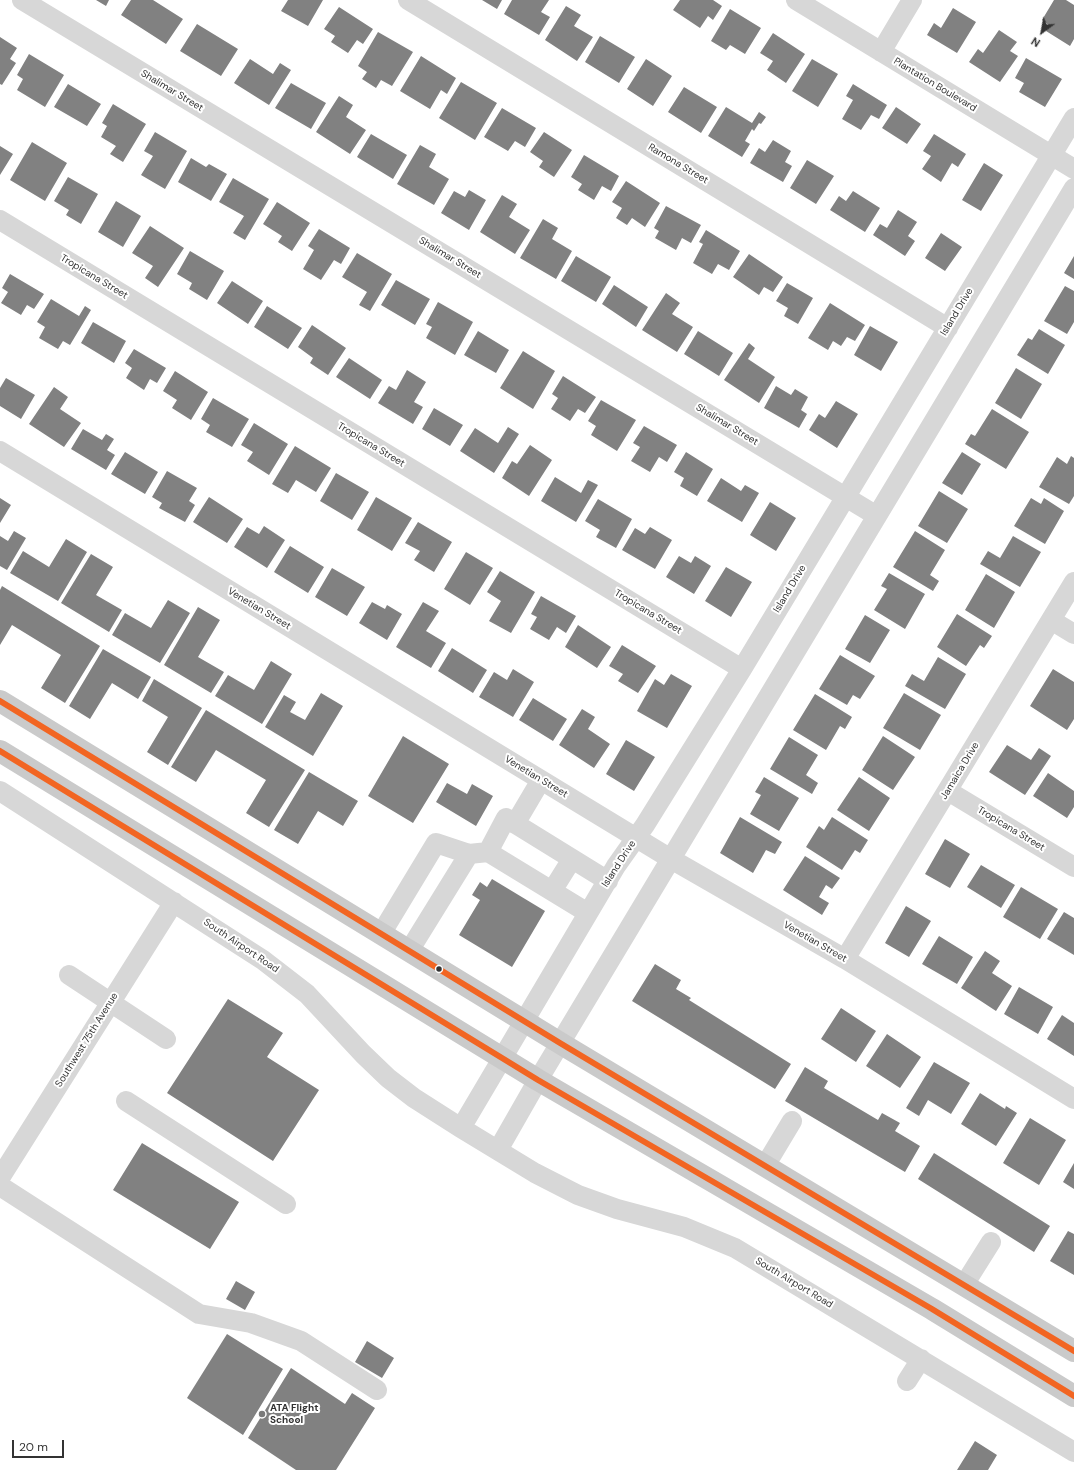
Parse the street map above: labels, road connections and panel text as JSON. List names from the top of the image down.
{
  "streets": {
    "street": [
      "Plantation Boulevard",
      "Shalimar Street",
      "Ramona Street",
      "Tropicana Street",
      "Island Drive",
      "Venetian Street",
      "Jamaica Drive",
      "South Airport Road",
      "Southwest 75th Avenue"
    ]
  },
  "crossings": [
    ["Plantation Boulevard", "Island Drive"],
    ["Shalimar Street", "Island Drive"],
    ["Ramona Street", "Island Drive"],
    ["Tropicana Street", "Island Drive"],
    ["Tropicana Street", "Jamaica Drive"],
    ["Island Drive", "Venetian Street"],
    ["Venetian Street", "Jamaica Drive"],
    ["South Airport Road", "Southwest 75th Avenue"]
  ],
  "places": ["ATA Flight School"],
  "scale_bar": "20 m",
  "north": "bottom left"
}
